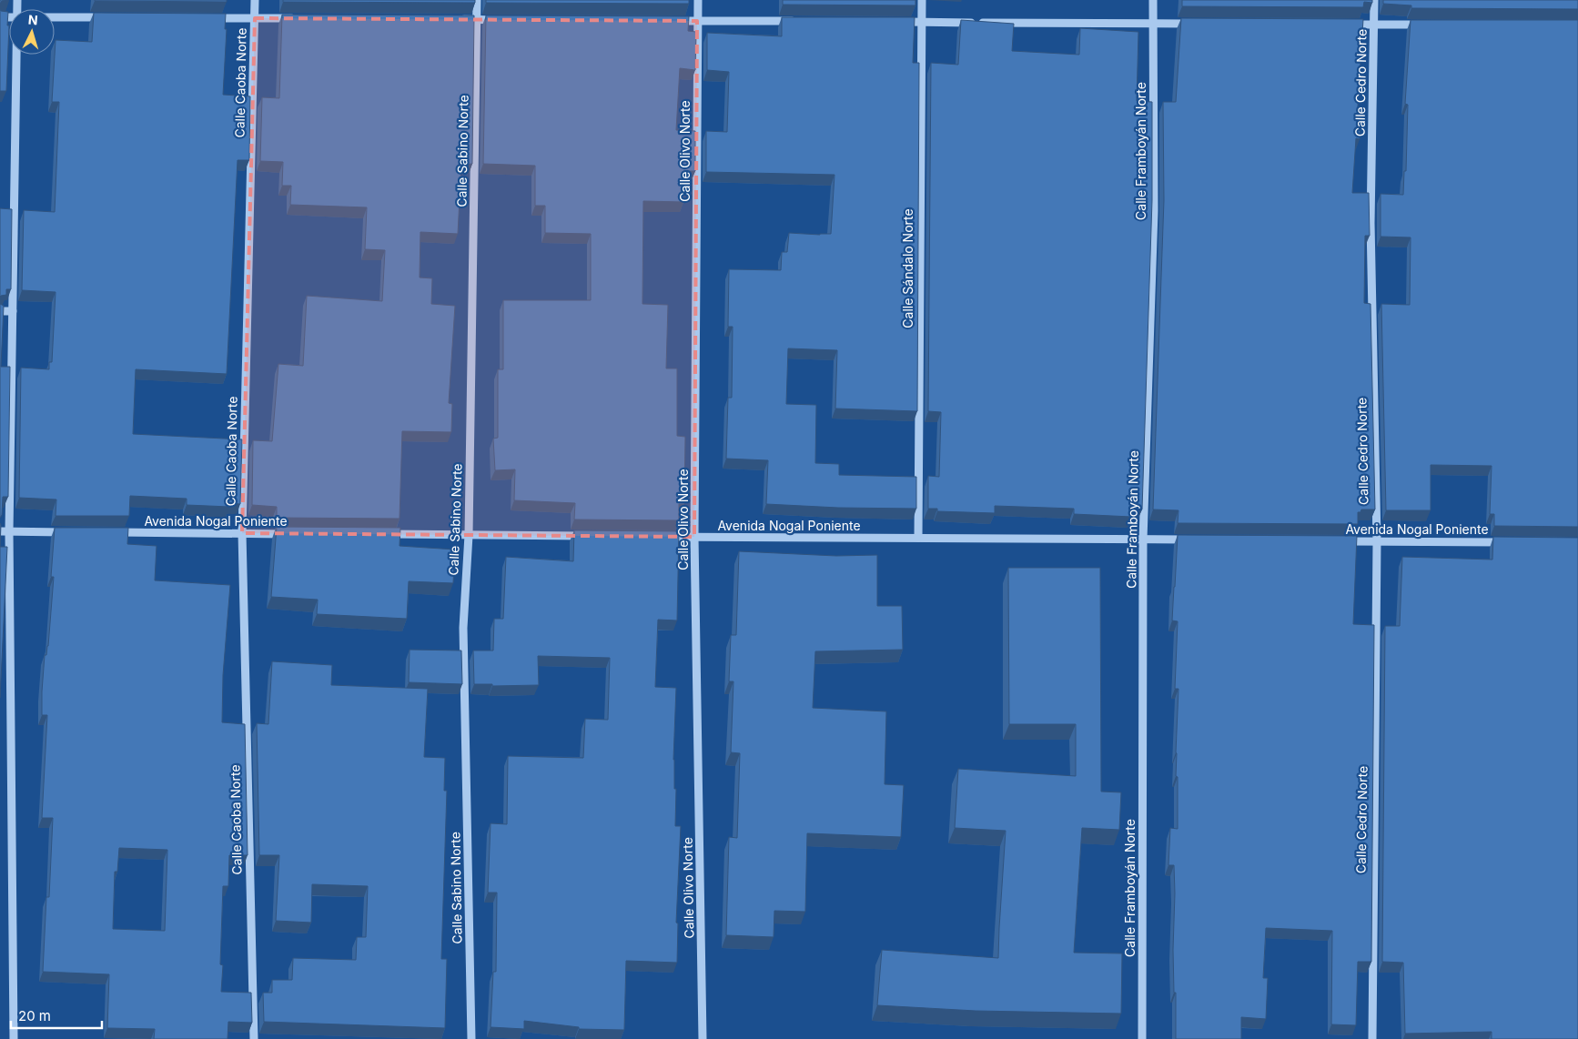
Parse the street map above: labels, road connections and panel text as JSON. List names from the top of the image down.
{
  "streets": {
    "street": [
      "Calle Caoba Norte",
      "Calle Cedro Norte",
      "Calle Sabino Norte",
      "Calle Olivo Norte",
      "Calle Framboyán Norte",
      "Calle Sándalo Norte",
      "Avenida Nogal Poniente"
    ]
  },
  "crossings": [
    ["Calle Caoba Norte", "Avenida Nogal Poniente"],
    ["Calle Cedro Norte", "Avenida Nogal Poniente"],
    ["Calle Olivo Norte", "Avenida Nogal Poniente"],
    ["Calle Framboyán Norte", "Avenida Nogal Poniente"],
    ["Calle Sándalo Norte", "Avenida Nogal Poniente"]
  ],
  "scale_bar": "20 m",
  "north": "top"
}
